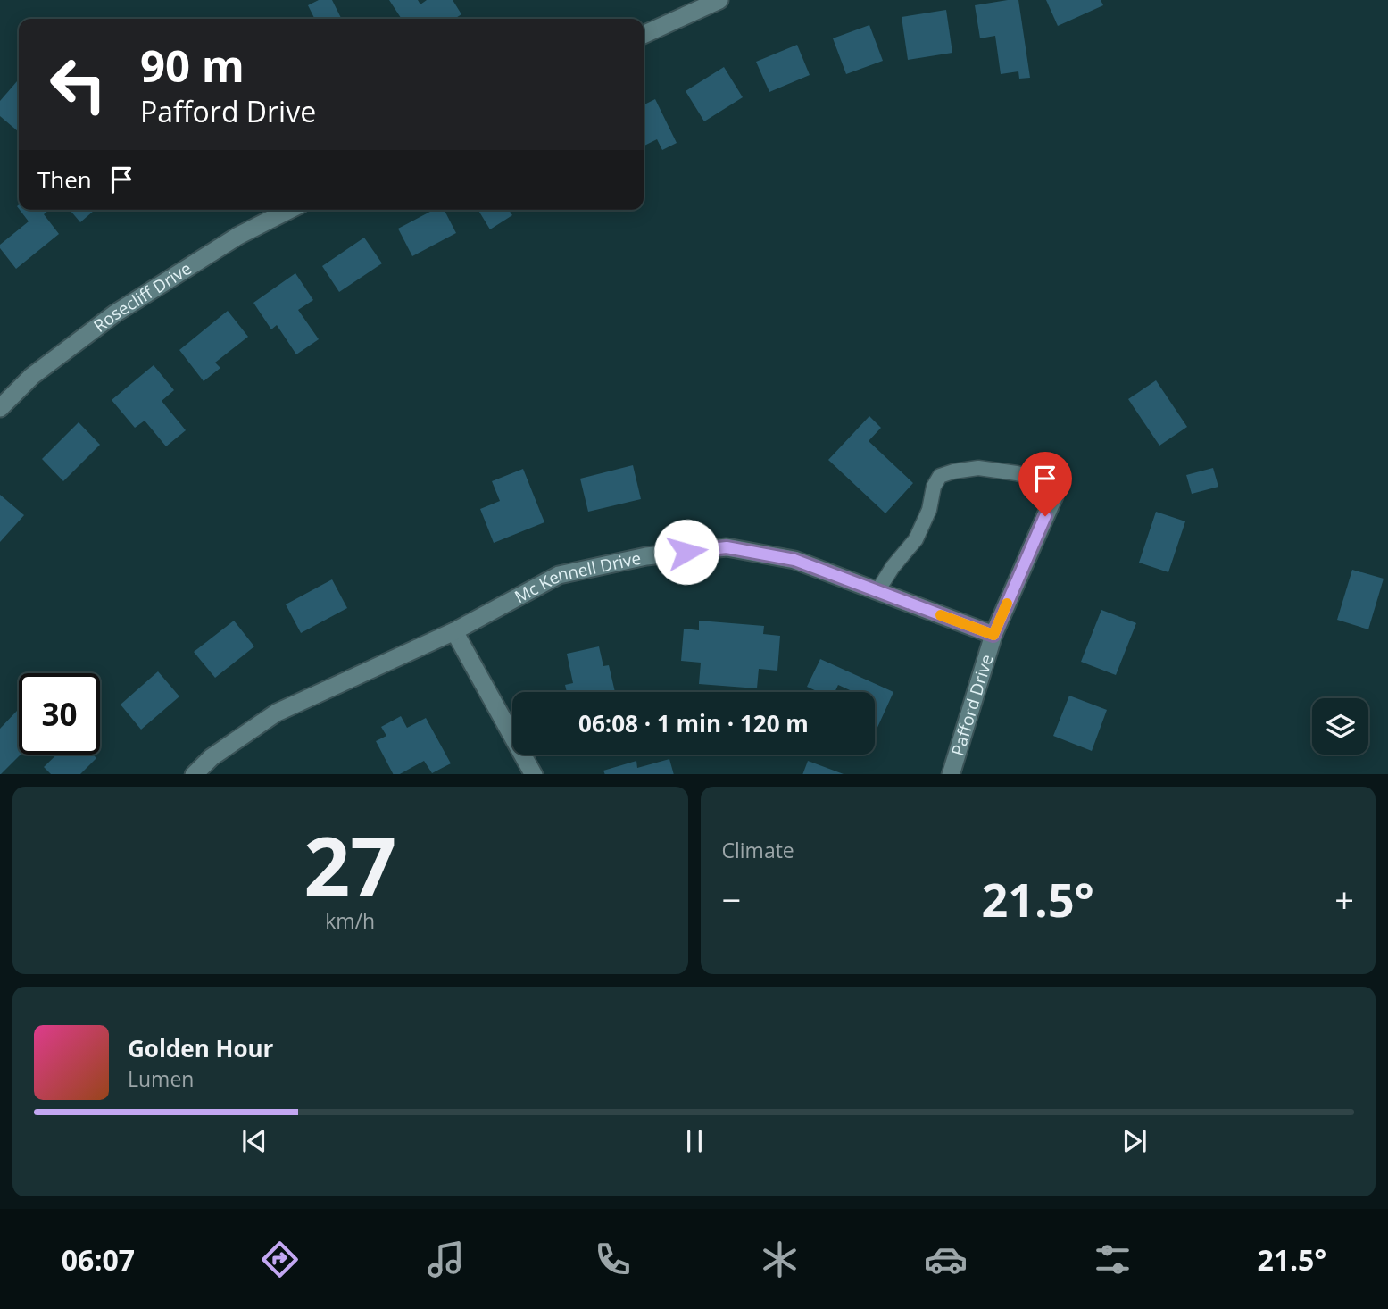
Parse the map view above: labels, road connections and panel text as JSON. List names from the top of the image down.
{
  "streets": {
    "street": ["Rosecliff Drive", "Mc Kennell Drive", "Pafford Drive"]
  },
  "crossings": [
    ["Mc Kennell Drive", "Pafford Drive"]
  ],
  "page": {
    "turn": ["90 m", "Pafford Drive"],
    "then": "Then",
    "limit": "30",
    "trip": "06:08 · 1 min · 120 m",
    "tile": [
      ["27", "km/h"],
      "Climate"
    ],
    "heat": ["−", "21.5°", "+"],
    "song": ["Golden Hour", "Lumen"],
    "tabs": ["06:07", "21.5°"]
  }
}
